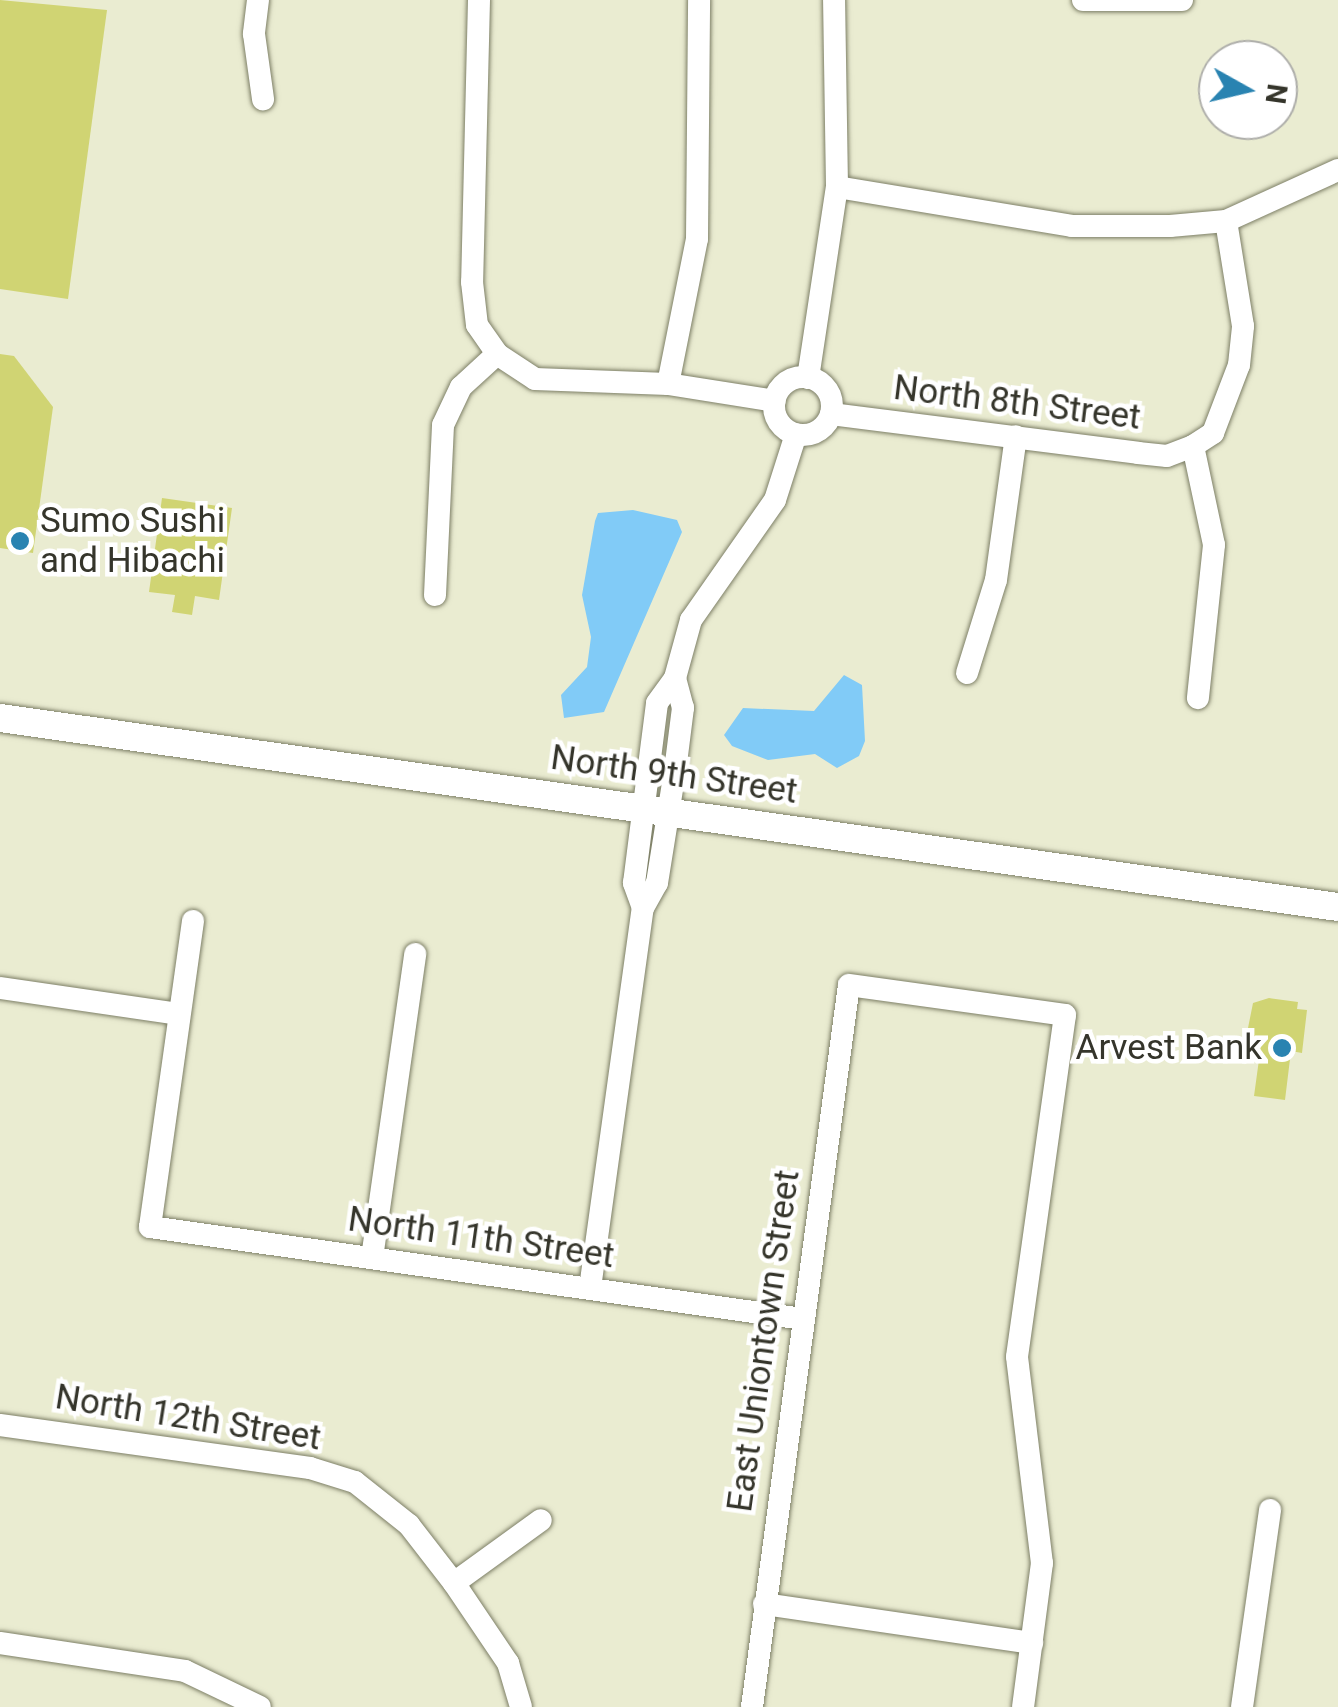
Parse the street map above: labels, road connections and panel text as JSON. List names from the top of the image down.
{
  "streets": {
    "main road": ["North 9th Street"],
    "street": [
      "North 8th Street",
      "North 11th Street",
      "East Uniontown Street",
      "North 12th Street"
    ]
  },
  "crossings": [
    ["North 11th Street", "East Uniontown Street"]
  ],
  "places": ["Sumo Sushi and Hibachi", "Arvest Bank"],
  "north": "right"
}
